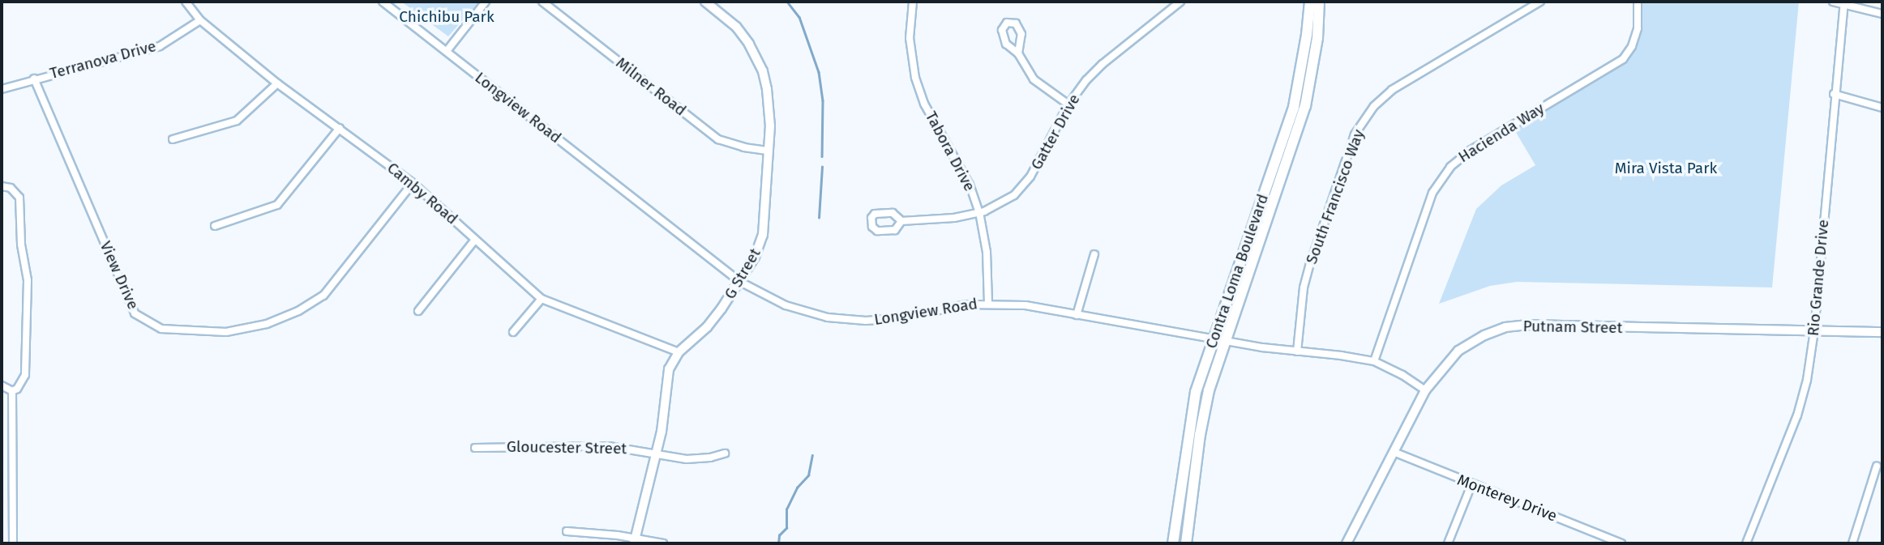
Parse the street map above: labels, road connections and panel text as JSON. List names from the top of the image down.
{
  "streets": {
    "main road": ["Contra Loma Boulevard"],
    "street": [
      "Terranova Drive",
      "Milner Road",
      "Longview Road",
      "Gatter Drive",
      "Hacienda Way",
      "Tabora Drive",
      "Camby Road",
      "South Francisco Way",
      "G Street",
      "View Drive",
      "Rio Grande Drive",
      "Putnam Street",
      "Gloucester Street",
      "Monterey Drive"
    ]
  },
  "crossings": [
    ["Terranova Drive", "Camby Road"],
    ["Terranova Drive", "View Drive"],
    ["Milner Road", "G Street"],
    ["Longview Road", "Hacienda Way"],
    ["Longview Road", "Tabora Drive"],
    ["Longview Road", "South Francisco Way"],
    ["Longview Road", "Contra Loma Boulevard"],
    ["Longview Road", "G Street"],
    ["Longview Road", "Putnam Street"],
    ["Gatter Drive", "Tabora Drive"],
    ["Camby Road", "G Street"],
    ["Camby Road", "View Drive"],
    ["G Street", "Gloucester Street"],
    ["Rio Grande Drive", "Putnam Street"],
    ["Putnam Street", "Monterey Drive"]
  ],
  "parks": ["Chichibu Park", "Mira Vista Park"]
}
